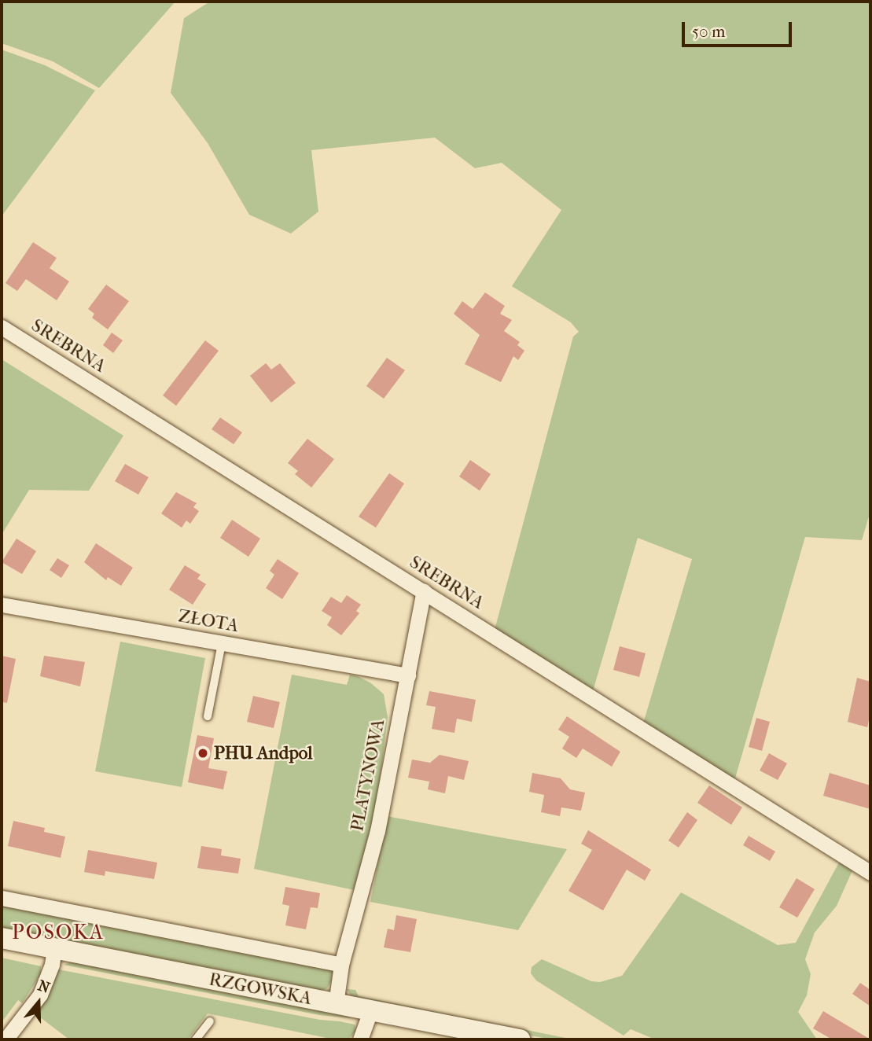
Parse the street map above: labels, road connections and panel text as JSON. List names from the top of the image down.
{
  "streets": {
    "street": [
      "SREBRNA",
      "ZŁOTA",
      "PLATYNOWA",
      "RZGOWSKA"
    ]
  },
  "crossings": [
    ["SREBRNA", "PLATYNOWA"],
    ["ZŁOTA", "PLATYNOWA"],
    ["PLATYNOWA", "RZGOWSKA"]
  ],
  "districts": ["POSOKA"],
  "places": ["PHU Andpol"],
  "scale_bar": "50 m",
  "north": "top"
}
